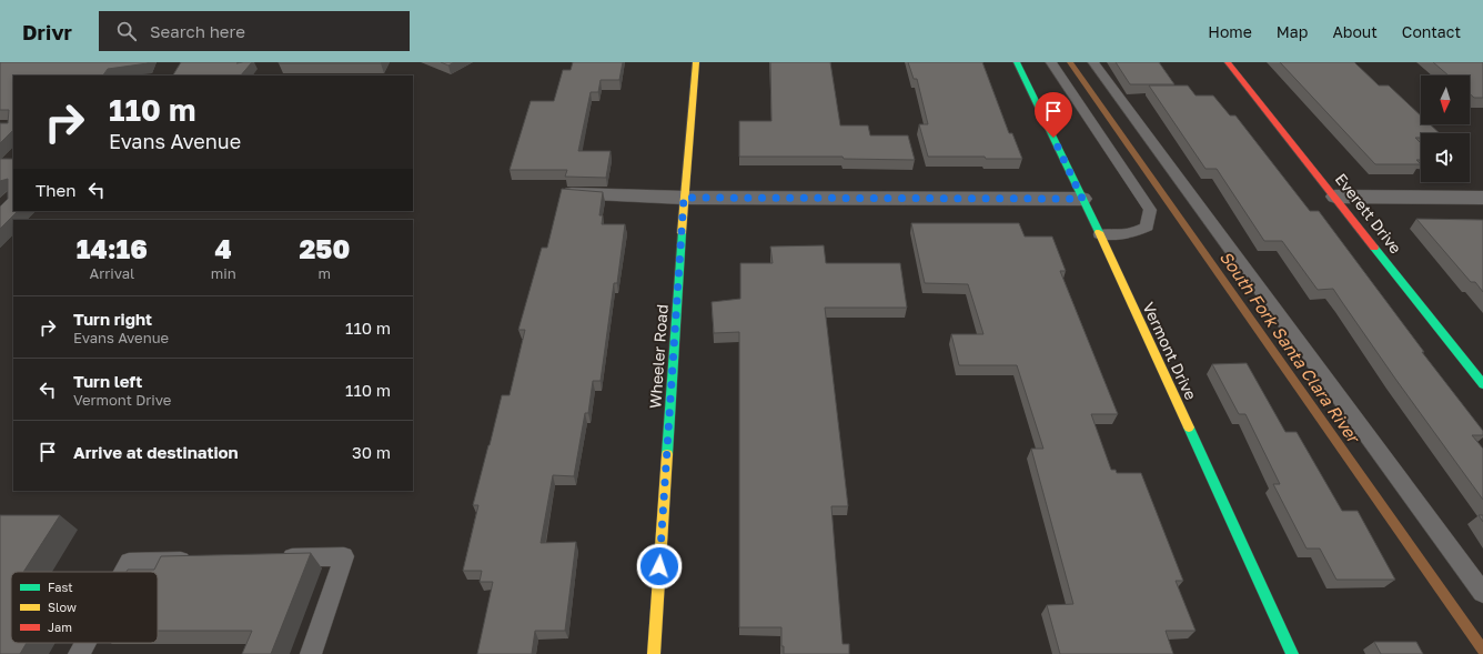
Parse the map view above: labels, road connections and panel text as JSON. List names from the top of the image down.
{
  "streets": {
    "street": ["Everett Drive", "Vermont Drive", "Wheeler Road"]
  },
  "water": ["South Fork Santa Clara River"],
  "legend": ["Fast", "Slow", "Jam"],
  "north": "bottom",
  "page": {
    "header": "Drivr",
    "search": "Search here",
    "nav": [
      "Home",
      "Map",
      "About",
      "Contact"
    ],
    "turn": ["110 m", "Evans Avenue"],
    "then": "Then",
    "eta": [
      "14:16",
      "Arrival",
      "4",
      "min",
      "250",
      "m"
    ],
    "list": [
      {
        "name": "Turn right",
        "note": "Evans Avenue",
        "value": "110 m"
      },
      {
        "name": "Turn left",
        "note": "Vermont Drive",
        "value": "110 m"
      },
      {
        "name": "Arrive at destination",
        "value": "30 m"
      }
    ]
  }
}
